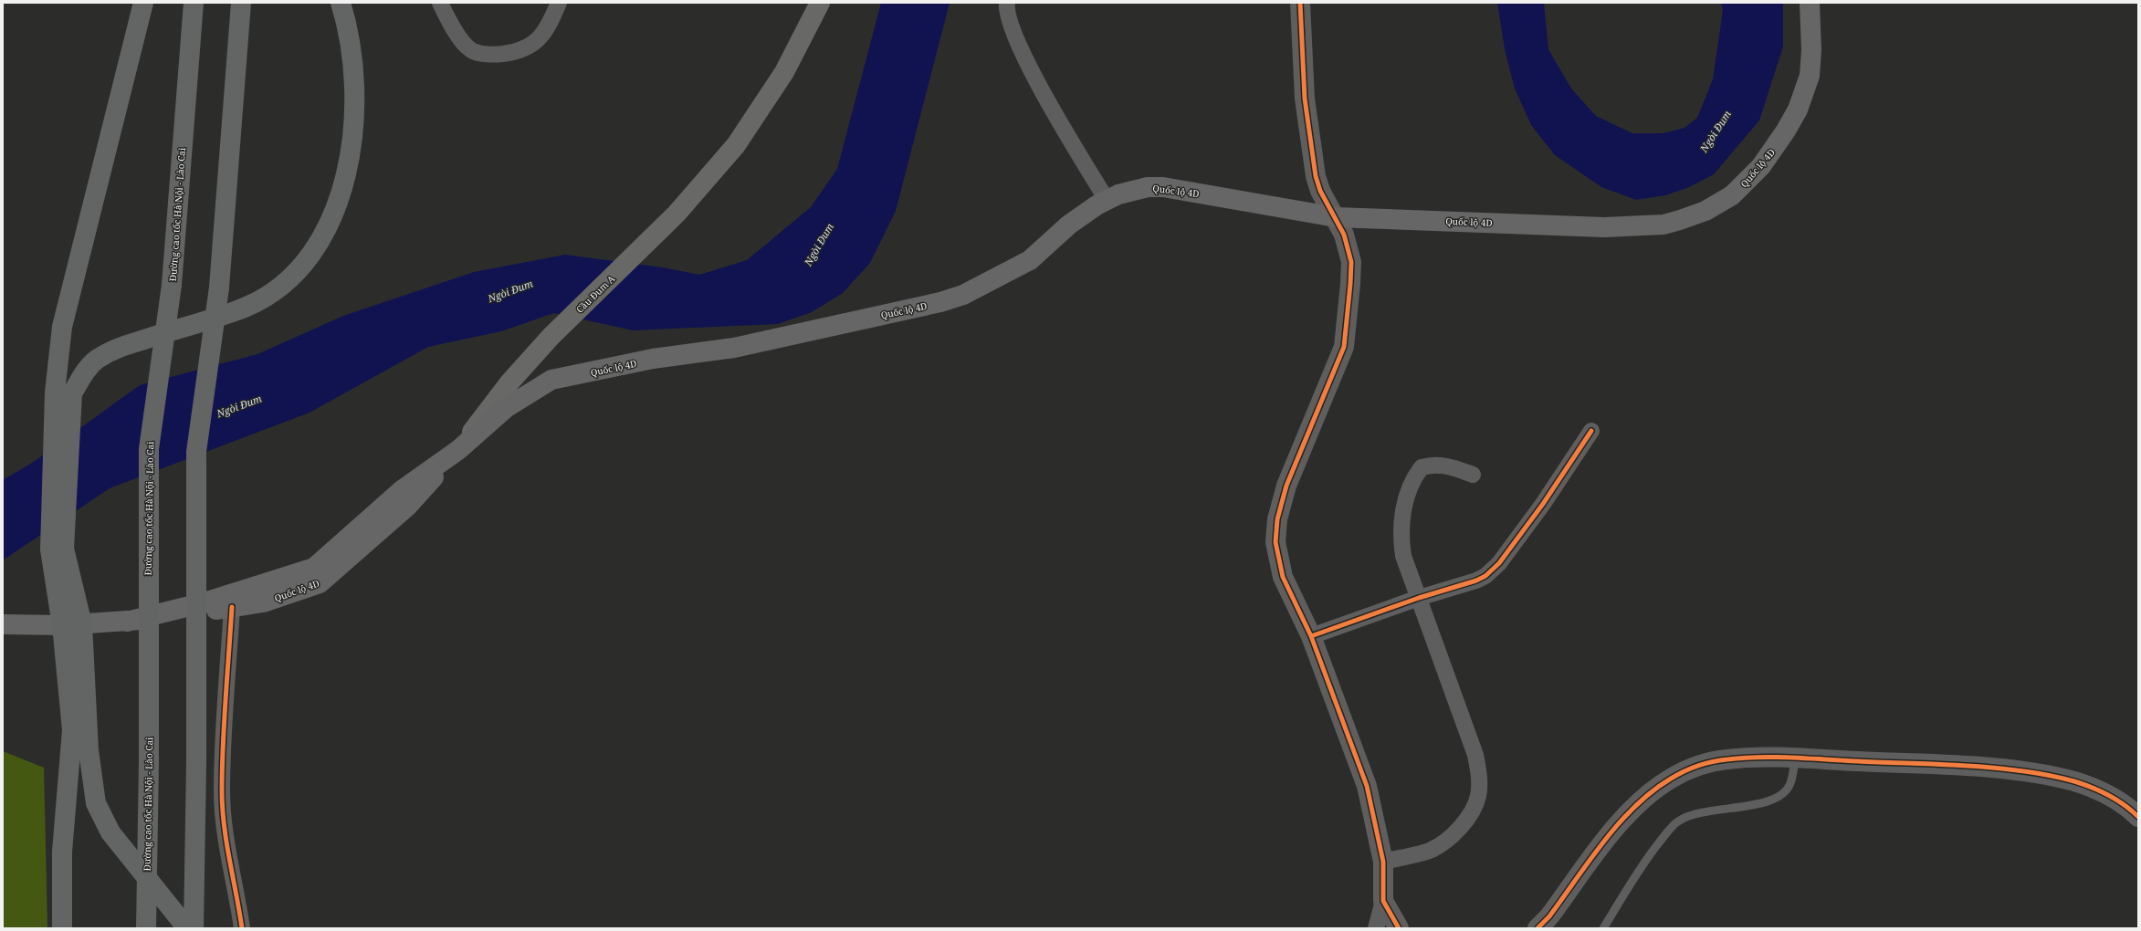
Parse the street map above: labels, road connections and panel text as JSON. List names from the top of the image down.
{
  "streets": {
    "highway": ["Quốc lộ 4D", "Đường cao tốc Hà Nội - Lào Cai"],
    "main road": ["Cầu Đum A"]
  },
  "crossings": [
    ["Quốc lộ 4D", "Cầu Đum A"]
  ],
  "water": ["Ngòi Đum"]
}
